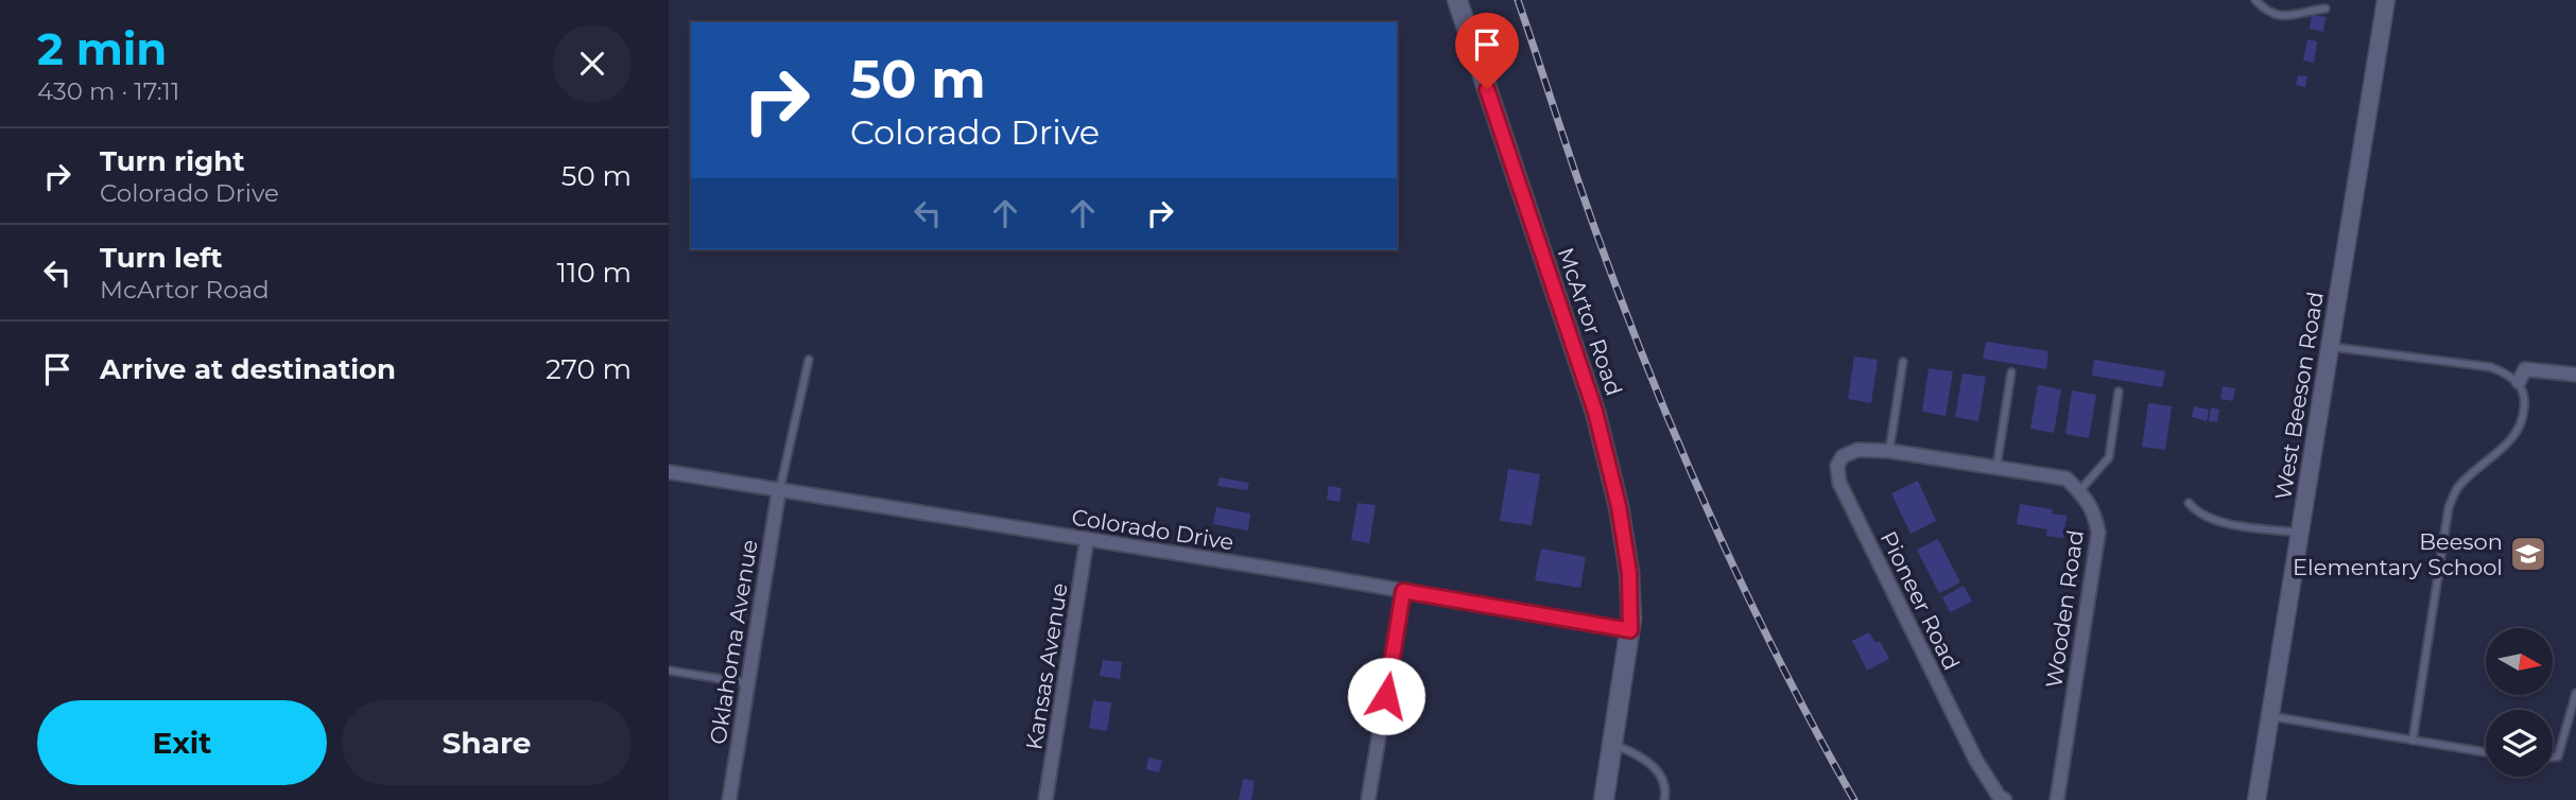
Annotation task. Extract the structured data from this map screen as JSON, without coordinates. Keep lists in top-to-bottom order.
{
  "streets": {
    "main road": ["McArtor Road"],
    "street": [
      "West Beeson Road",
      "Colorado Drive",
      "Pioneer Road",
      "Wooden Road",
      "Oklahoma Avenue",
      "Kansas Avenue"
    ]
  },
  "crossings": [
    ["McArtor Road", "Colorado Drive"],
    ["Colorado Drive", "Oklahoma Avenue"],
    ["Colorado Drive", "Kansas Avenue"]
  ],
  "places": {
    "school or university": ["Beeson Elementary School"]
  },
  "north": "right",
  "page": {
    "heading": ["2 min", "430 m · 17:11"],
    "turn": ["50 m", "Colorado Drive"],
    "list": [
      {
        "name": "Turn right",
        "note": "Colorado Drive",
        "value": "50 m"
      },
      {
        "name": "Turn left",
        "note": "McArtor Road",
        "value": "110 m"
      },
      {
        "name": "Arrive at destination",
        "value": "270 m"
      }
    ],
    "buttons": ["Exit", "Share"]
  }
}
